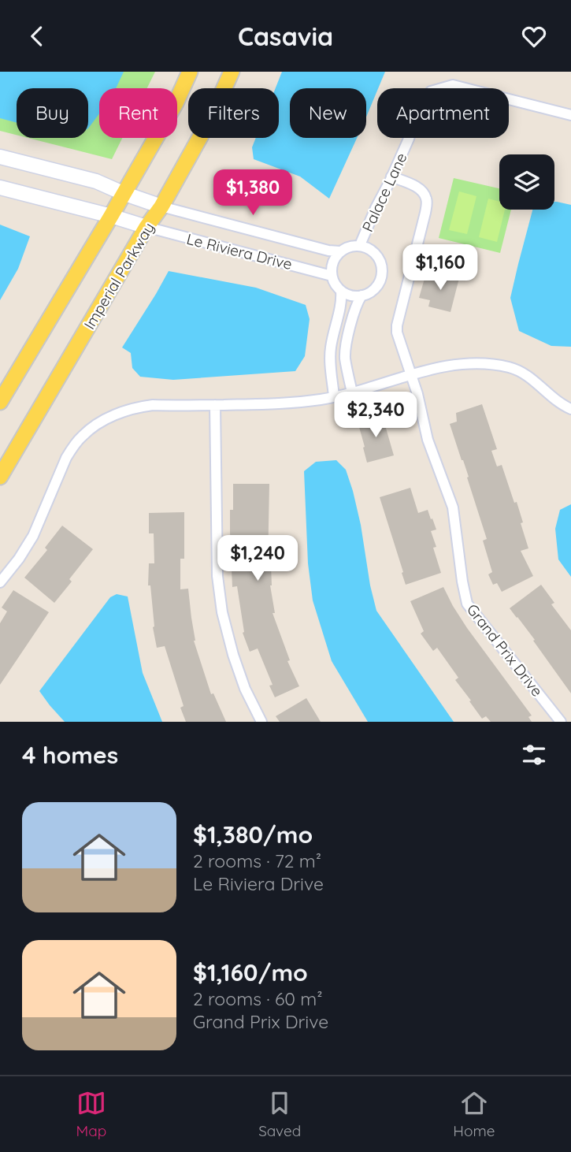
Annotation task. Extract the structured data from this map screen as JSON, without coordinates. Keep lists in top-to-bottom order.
{
  "streets": {
    "main road": ["Imperial Parkway"],
    "street": ["Palace Lane", "Le Riviera Drive", "Grand Prix Drive"]
  },
  "crossings": [
    ["Palace Lane", "Le Riviera Drive"],
    ["Palace Lane", "Grand Prix Drive"],
    ["Le Riviera Drive", "Imperial Parkway"]
  ],
  "page": {
    "header": "Casavia",
    "chip": [
      "Buy",
      "Rent",
      "Filters",
      "New",
      "Apartment"
    ],
    "price": [
      "$1,380",
      "$1,160",
      "$2,340",
      "$1,240"
    ],
    "heading": "4 homes",
    "list": [
      {
        "name": "$1,380/mo",
        "note": "2 rooms · 72 m² · Le Riviera Drive"
      },
      {
        "name": "$1,160/mo",
        "note": "2 rooms · 60 m² · Grand Prix Drive"
      }
    ],
    "tabs": ["Map", "Saved", "Home"]
  }
}
